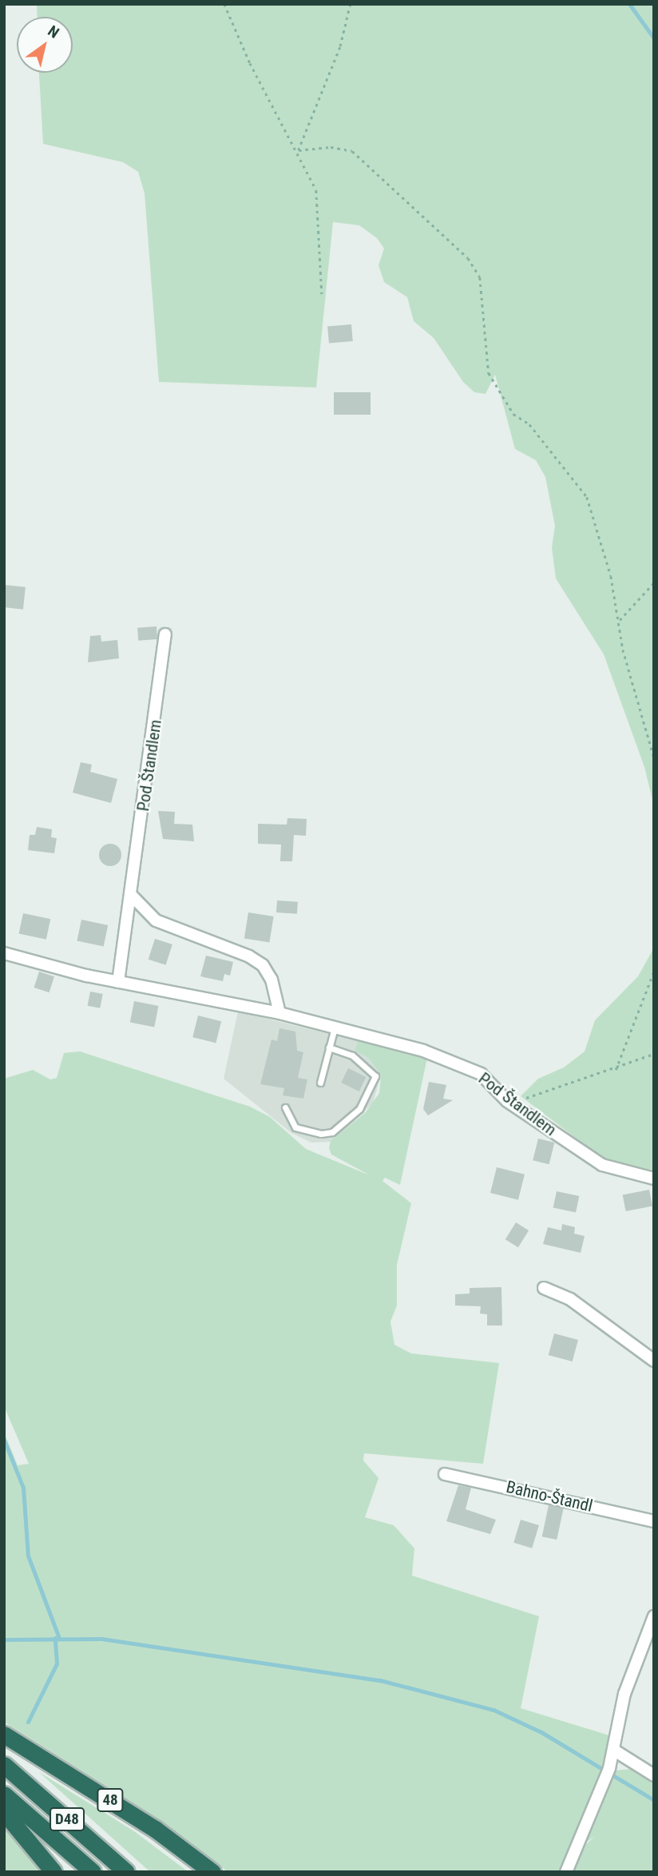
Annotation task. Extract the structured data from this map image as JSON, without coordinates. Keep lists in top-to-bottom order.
{
  "streets": {
    "highway": ["48", "D48"],
    "street": ["Pod Štandlem", "Bahno-Štandl"]
  },
  "north": "top right"
}
